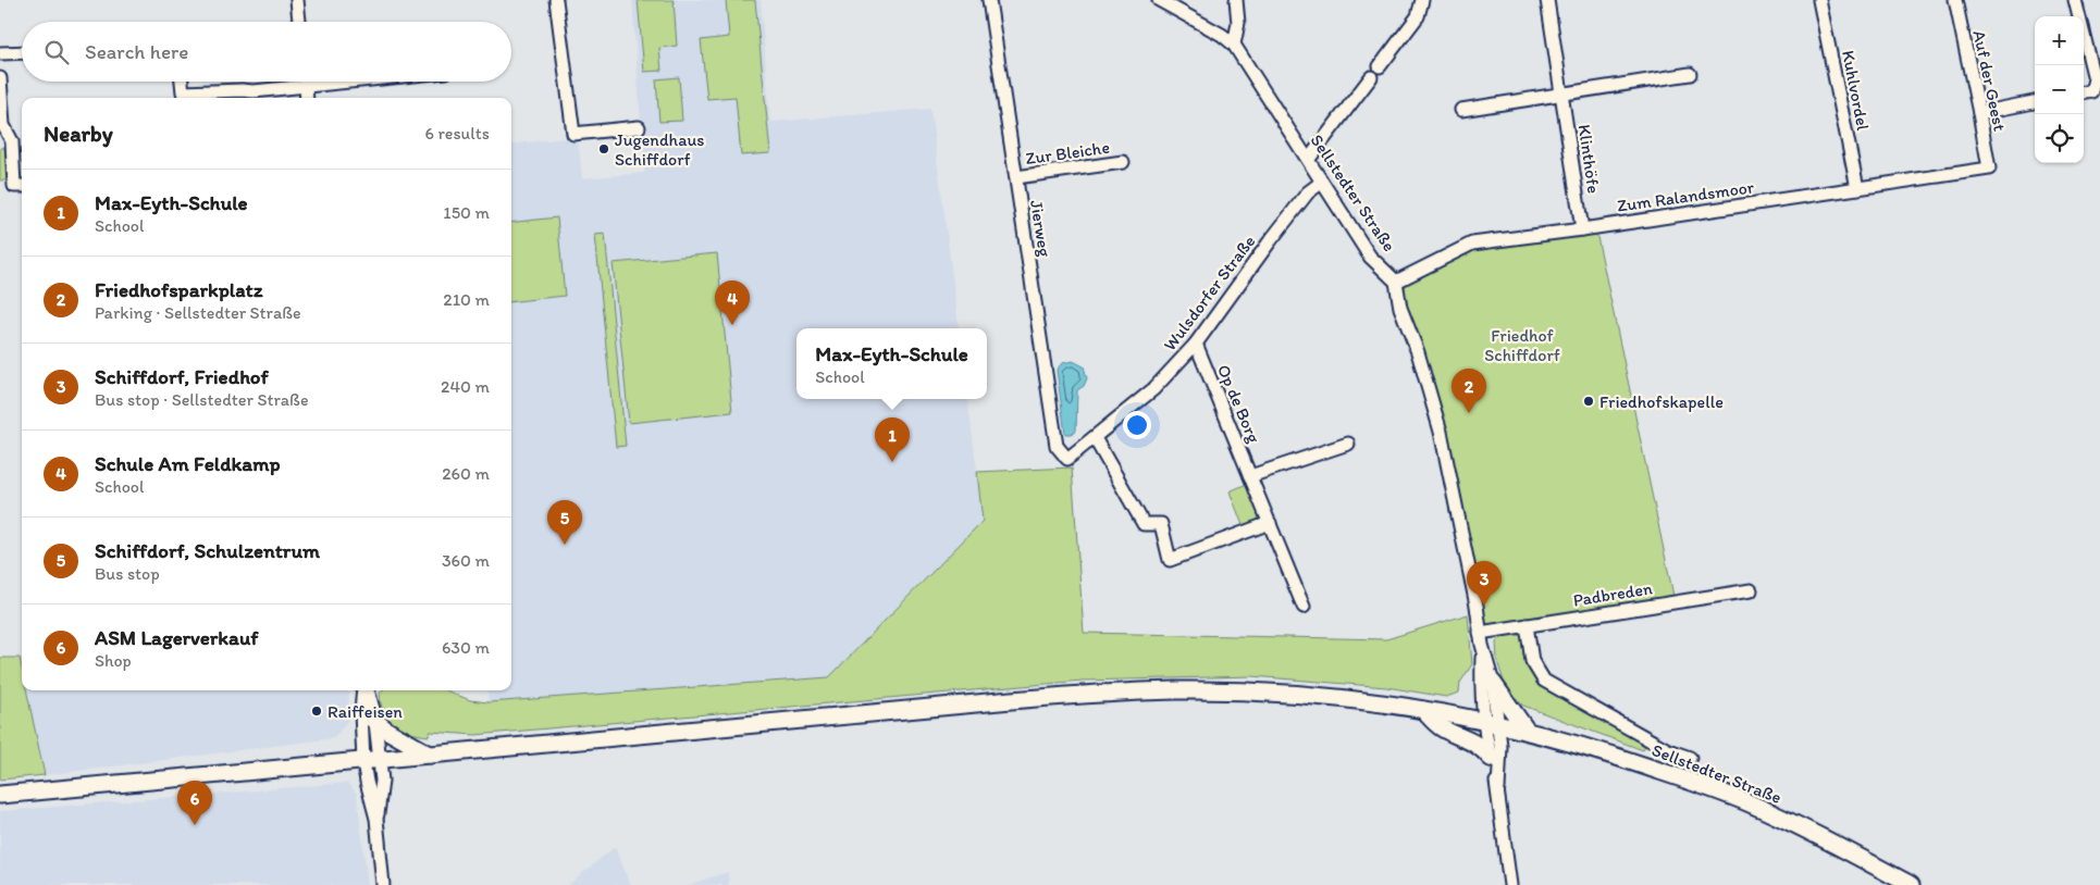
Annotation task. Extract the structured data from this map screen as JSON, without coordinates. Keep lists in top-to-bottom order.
{
  "streets": {
    "main road": ["Sellstedter Straße"],
    "street": [
      "Auf der Geest",
      "Kuhlvordel",
      "Zur Bleiche",
      "Klinthöfe",
      "Zum Ralandsmoor",
      "Jierweg",
      "Wulsdorfer Straße",
      "Op de Borg",
      "Padbreden"
    ]
  },
  "crossings": [
    ["Auf der Geest", "Zum Ralandsmoor"],
    ["Kuhlvordel", "Zum Ralandsmoor"],
    ["Zur Bleiche", "Jierweg"],
    ["Klinthöfe", "Zum Ralandsmoor"],
    ["Sellstedter Straße", "Zum Ralandsmoor"],
    ["Sellstedter Straße", "Wulsdorfer Straße"],
    ["Sellstedter Straße", "Padbreden"],
    ["Jierweg", "Wulsdorfer Straße"],
    ["Wulsdorfer Straße", "Op de Borg"]
  ],
  "parks": ["Friedhof Schiffdorf"],
  "places": ["Jugendhaus Schiffdorf", "Friedhofskapelle", "Raiffeisen"],
  "page": {
    "map_buttons": ["+", "−"],
    "search": "Search here",
    "heading": ["Nearby", "6 results"],
    "list": [
      {
        "mark": "1",
        "name": "Max-Eyth-Schule",
        "note": "School",
        "value": "150 m"
      },
      {
        "mark": "2",
        "name": "Friedhofsparkplatz",
        "note": "Parking · Sellstedter Straße",
        "value": "210 m"
      },
      {
        "mark": "3",
        "name": "Schiffdorf, Friedhof",
        "note": "Bus stop · Sellstedter Straße",
        "value": "240 m"
      },
      {
        "mark": "4",
        "name": "Schule Am Feldkamp",
        "note": "School",
        "value": "260 m"
      },
      {
        "mark": "5",
        "name": "Schiffdorf, Schulzentrum",
        "note": "Bus stop",
        "value": "360 m"
      },
      {
        "mark": "6",
        "name": "ASM Lagerverkauf",
        "note": "Shop",
        "value": "630 m"
      }
    ],
    "pins": [
      "4",
      "2",
      "1",
      "5",
      "3",
      "6"
    ],
    "popup": ["Max-Eyth-Schule", "School"]
  }
}
